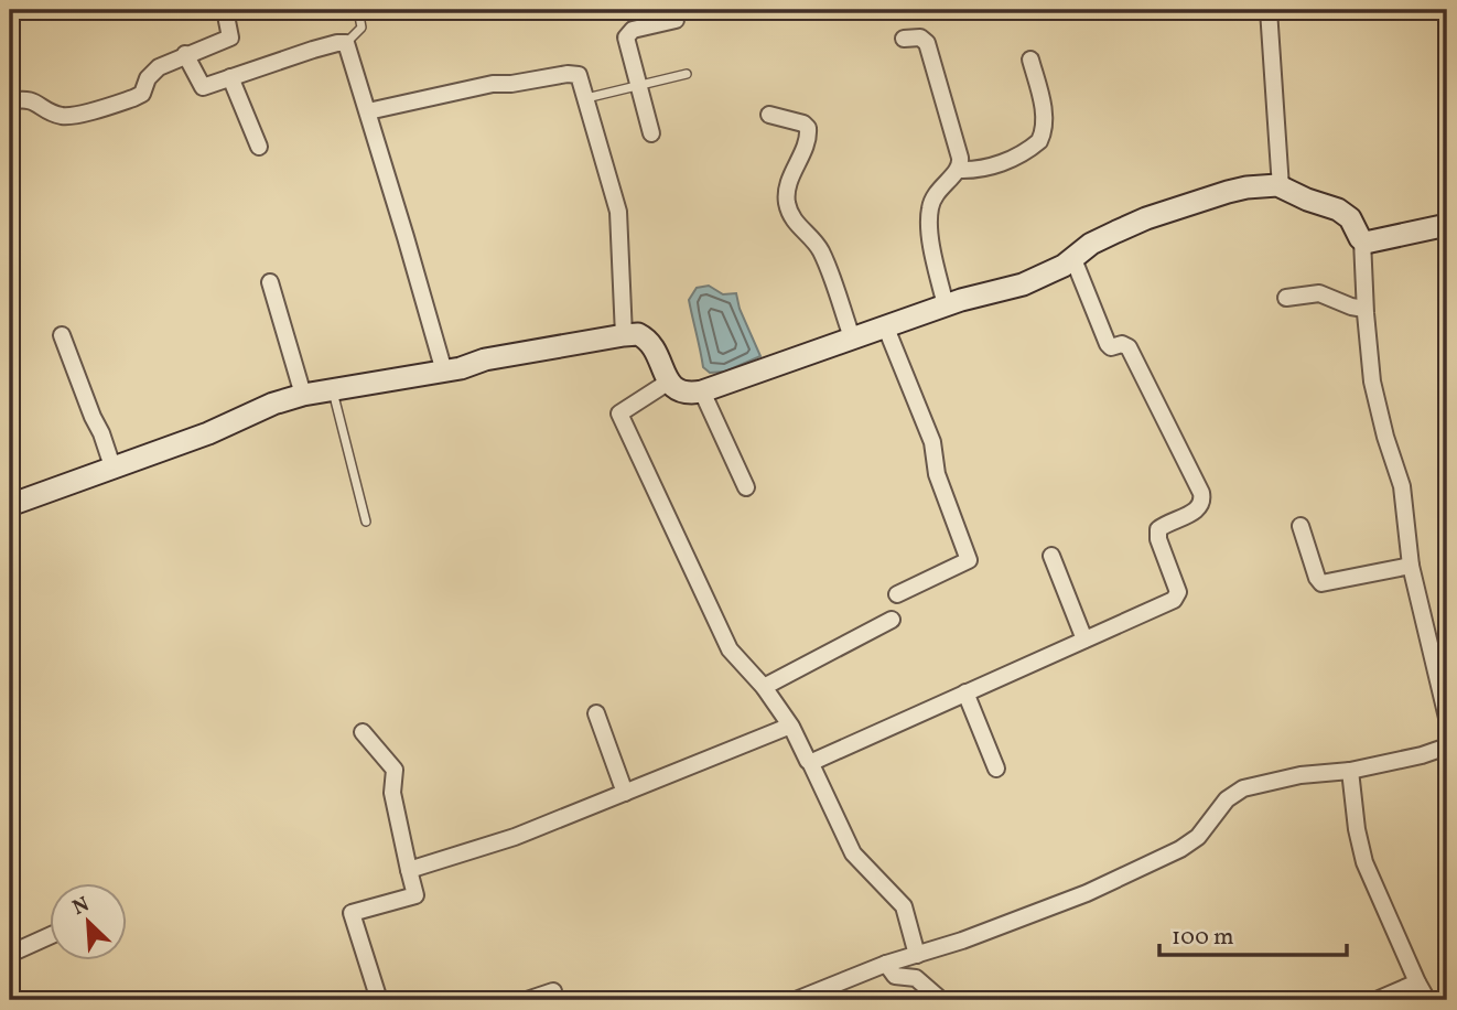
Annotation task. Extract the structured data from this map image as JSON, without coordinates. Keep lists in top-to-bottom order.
{
  "scale_bar": "100 m",
  "north": "top left"
}
